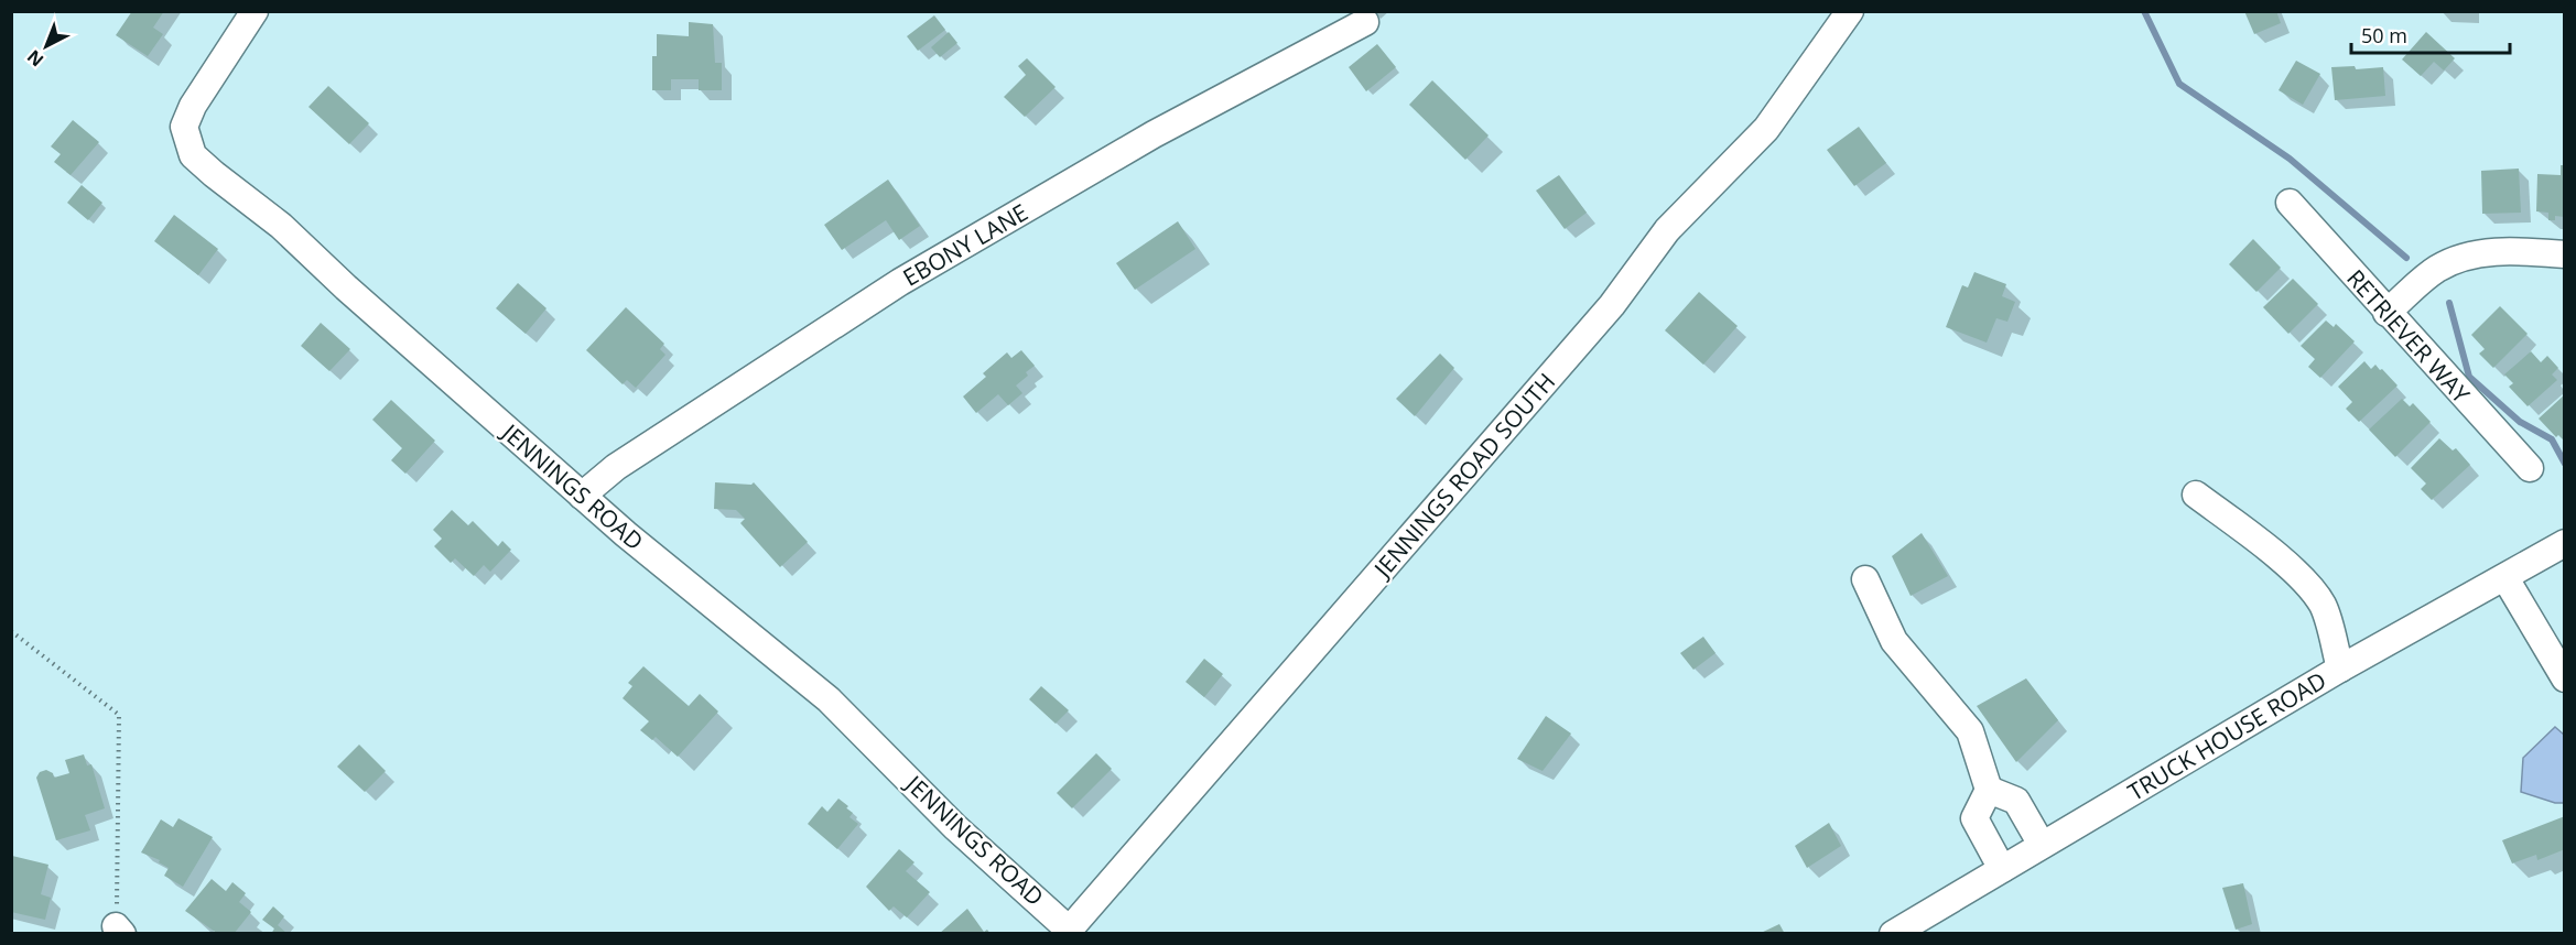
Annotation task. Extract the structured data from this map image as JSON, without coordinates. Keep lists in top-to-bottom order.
{
  "streets": {
    "street": [
      "EBONY LANE",
      "RETRIEVER WAY",
      "JENNINGS ROAD SOUTH",
      "JENNINGS ROAD",
      "TRUCK HOUSE ROAD"
    ]
  },
  "crossings": [
    ["EBONY LANE", "JENNINGS ROAD"],
    ["JENNINGS ROAD SOUTH", "JENNINGS ROAD"]
  ],
  "scale_bar": "50 m",
  "north": "bottom left"
}
